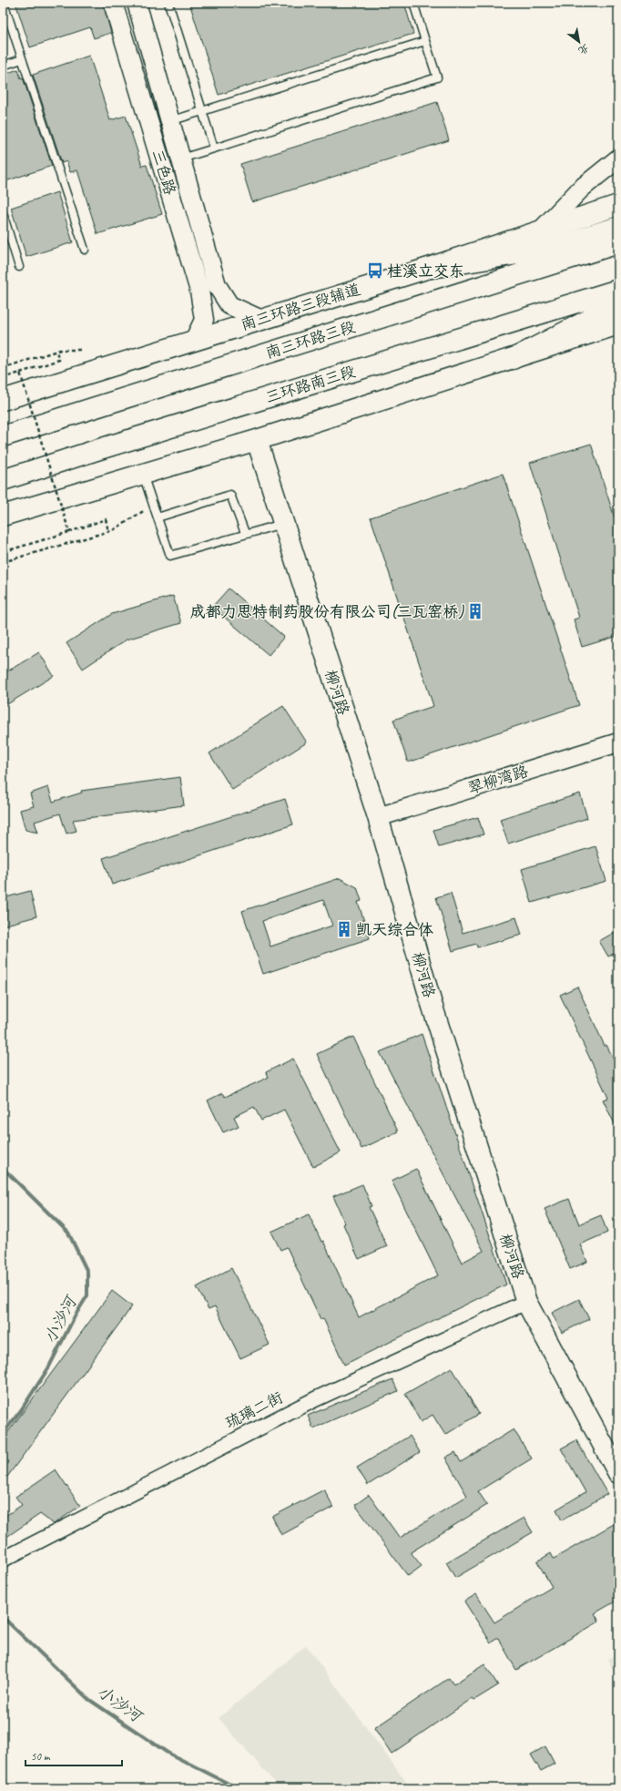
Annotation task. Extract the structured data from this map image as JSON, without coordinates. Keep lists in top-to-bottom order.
{
  "streets": {
    "main road": [
      "南三环路三段辅道",
      "南三环路三段",
      "三环路南三段",
      "柳河路"
    ],
    "street": ["三色路", "翠柳湾路", "琉璃二街"]
  },
  "crossings": [
    ["三色路", "南三环路三段辅道"],
    ["柳河路", "翠柳湾路"],
    ["柳河路", "琉璃二街"]
  ],
  "water": ["小沙河"],
  "places": {
    "bus stop": ["桂溪立交东"],
    "building": ["成都力思特制药股份有限公司(三瓦窑桥)", "凯天综合体"]
  },
  "scale_bar": "50 m",
  "north": "bottom right"
}
